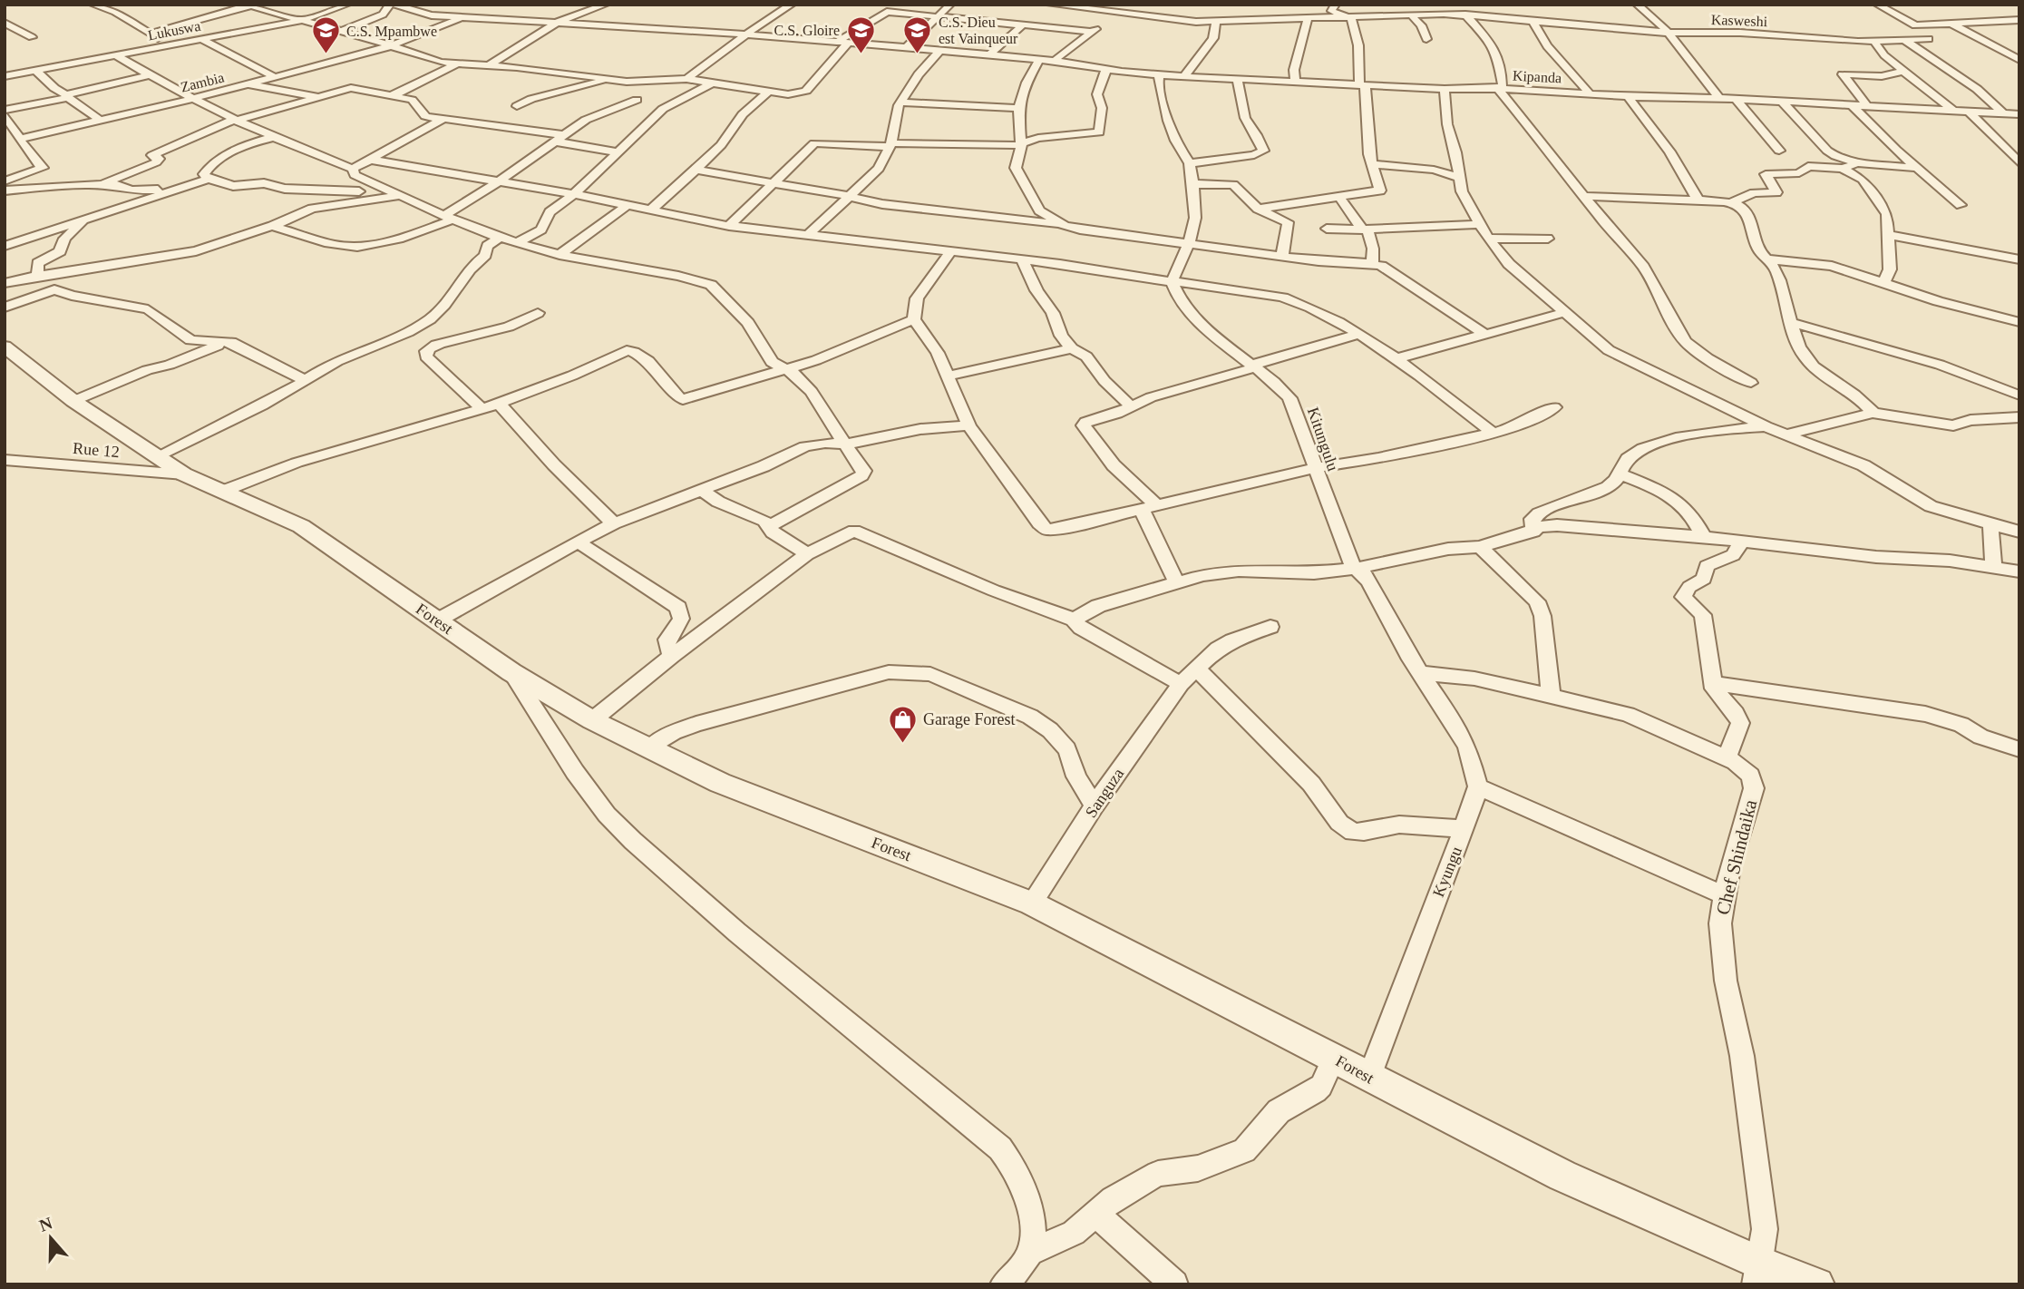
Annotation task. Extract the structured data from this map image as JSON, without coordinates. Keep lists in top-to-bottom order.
{
  "streets": {
    "street": [
      "Kasweshi",
      "Lukuswa",
      "Kipanda",
      "Zambia",
      "Kitungulu",
      "Rue 12",
      "Forest",
      "Sanguza",
      "Chef Shindaika",
      "Kyungu"
    ]
  },
  "crossings": [
    ["Kipanda", "Zambia"],
    ["Kitungulu", "Chef Shindaika"],
    ["Rue 12", "Forest"],
    ["Forest", "Sanguza"],
    ["Forest", "Chef Shindaika"],
    ["Forest", "Kyungu"]
  ],
  "places": {
    "school or university": ["C.S. Gloire", "C.S. Dieu est Vainqueur", "C.S. Mpambwe"],
    "shop": ["Garage Forest"]
  },
  "north": "top"
}
